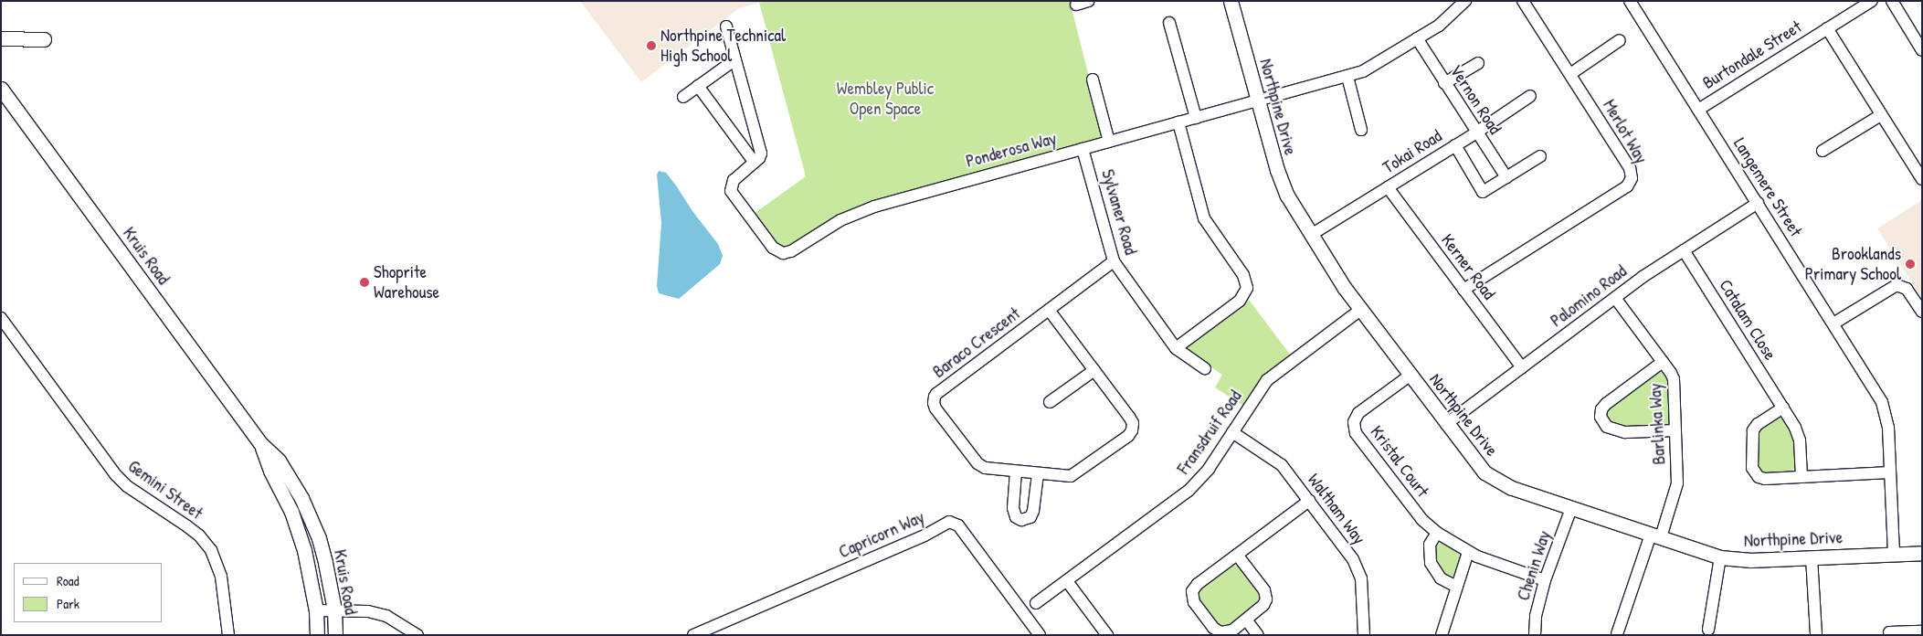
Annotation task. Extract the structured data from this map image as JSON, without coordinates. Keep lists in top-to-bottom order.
{
  "streets": {
    "street": [
      "Burtondale Street",
      "Vernon Road",
      "Northpine Drive",
      "Merlot Way",
      "Ponderosa Way",
      "Tokai Road",
      "Langemere Street",
      "Sylvaner Road",
      "Kruis Road",
      "Kerner Road",
      "Palomino Road",
      "Catalam Close",
      "Baraco Crescent",
      "Barlinka Way",
      "Fransdruif Road",
      "Kristal Court",
      "Gemini Street",
      "Waltham Way",
      "Capricorn Way",
      "Chenin Way"
    ]
  },
  "crossings": [
    ["Burtondale Street", "Langemere Street"],
    ["Vernon Road", "Ponderosa Way"],
    ["Vernon Road", "Tokai Road"],
    ["Northpine Drive", "Ponderosa Way"],
    ["Northpine Drive", "Tokai Road"],
    ["Northpine Drive", "Langemere Street"],
    ["Northpine Drive", "Palomino Road"],
    ["Northpine Drive", "Barlinka Way"],
    ["Northpine Drive", "Fransdruif Road"],
    ["Northpine Drive", "Kristal Court"],
    ["Northpine Drive", "Chenin Way"],
    ["Merlot Way", "Kerner Road"],
    ["Ponderosa Way", "Sylvaner Road"],
    ["Tokai Road", "Kerner Road"],
    ["Langemere Street", "Palomino Road"],
    ["Sylvaner Road", "Baraco Crescent"],
    ["Kerner Road", "Palomino Road"],
    ["Palomino Road", "Catalam Close"],
    ["Palomino Road", "Barlinka Way"],
    ["Fransdruif Road", "Waltham Way"],
    ["Kristal Court", "Chenin Way"]
  ],
  "parks": ["Wembley Public Open Space"],
  "places": ["Northpine Technical High School", "Brooklands Primary School", "Shoprite Warehouse"],
  "legend": ["Road", "Park"]
}
